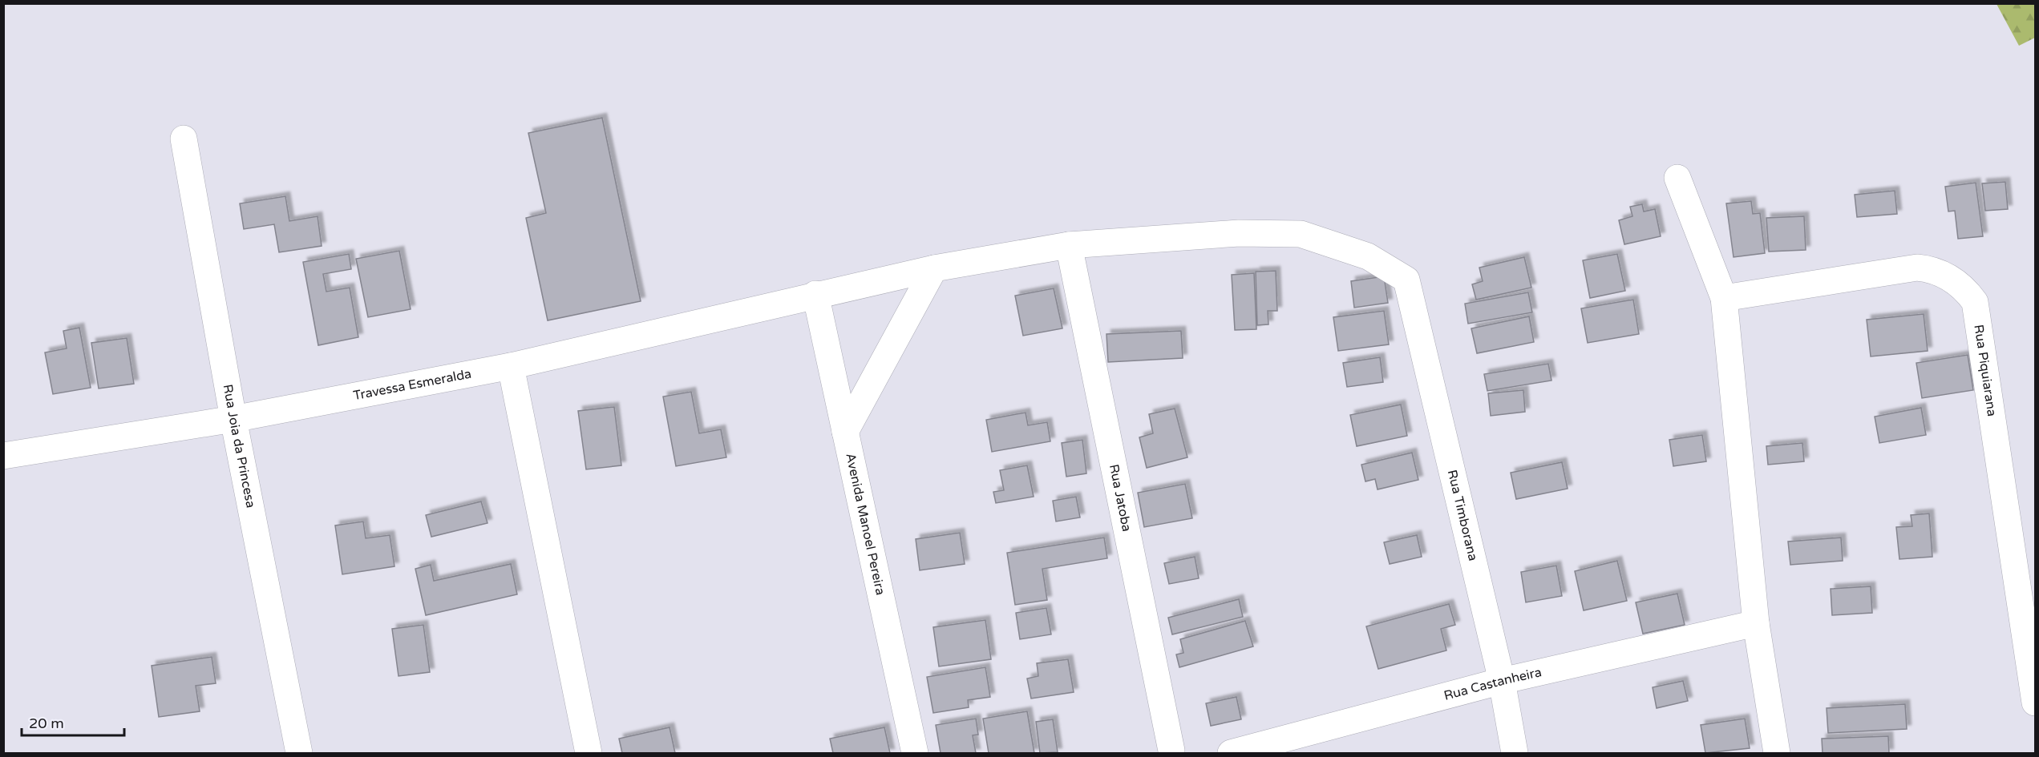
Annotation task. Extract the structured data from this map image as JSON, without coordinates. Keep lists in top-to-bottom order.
{
  "streets": {
    "street": [
      "Rua Piquiarana",
      "Travessa Esmeralda",
      "Rua Joia da Princesa",
      "Rua Jatoba",
      "Rua Timborana",
      "Avenida Manoel Pereira",
      "Rua Castanheira"
    ]
  },
  "crossings": [
    ["Travessa Esmeralda", "Rua Joia da Princesa"],
    ["Travessa Esmeralda", "Rua Jatoba"],
    ["Travessa Esmeralda", "Rua Timborana"],
    ["Travessa Esmeralda", "Avenida Manoel Pereira"],
    ["Rua Timborana", "Rua Castanheira"]
  ],
  "scale_bar": "20 m"
}
